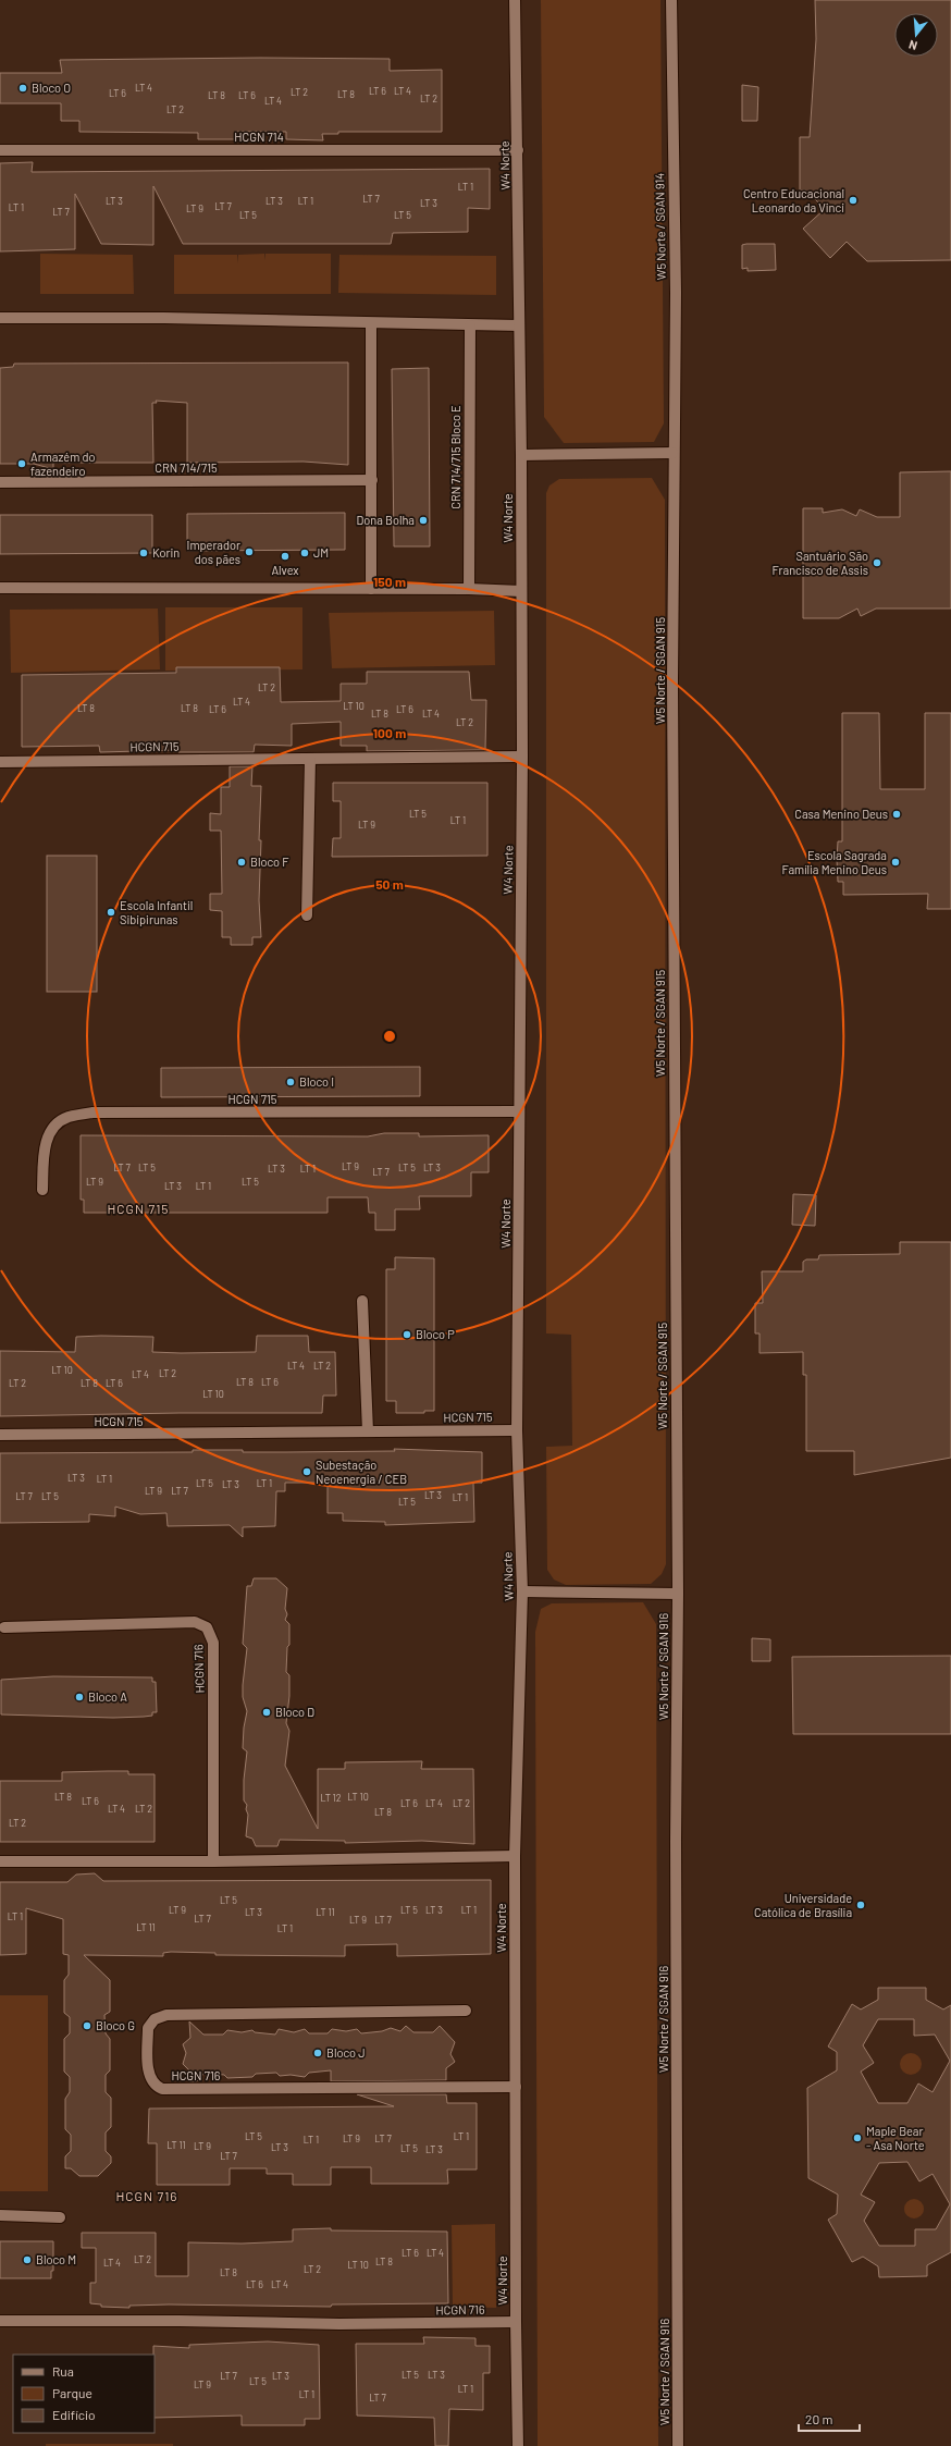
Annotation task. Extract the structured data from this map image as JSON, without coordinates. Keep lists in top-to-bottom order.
{
  "streets": {
    "street": [
      "HCGN 714",
      "W4 Norte",
      "W5 Norte / SGAN 914",
      "CRN 714/715 Bloco E",
      "CRN 714/715",
      "W5 Norte / SGAN 915",
      "HCGN 715",
      "W5 Norte / SGAN 916",
      "HCGN 716"
    ]
  },
  "crossings": [
    ["HCGN 714", "W4 Norte"],
    ["W4 Norte", "HCGN 715"],
    ["W4 Norte", "HCGN 716"],
    ["W5 Norte / SGAN 914", "W5 Norte / SGAN 915"],
    ["W5 Norte / SGAN 915", "W5 Norte / SGAN 916"]
  ],
  "districts": ["HCGN 715", "HCGN 716"],
  "places": [
    "Bloco O",
    "Centro Educacional Leonardo da Vinci",
    "Armazém do fazendeiro",
    "Dona Bolha",
    "Imperador dos pães",
    "Korin",
    "JM",
    "Alvex",
    "Santuário São Francisco de Assis",
    "Casa Menino Deus",
    "Bloco F",
    "Escola Sagrada Família Menino Deus",
    "Escola Infantil Sibipirunas",
    "Bloco I",
    "Bloco P",
    "Subestação Neoenergia / CEB",
    "Bloco A",
    "Bloco D",
    "Universidade Católica de Brasília",
    "Bloco G",
    "Bloco J",
    "Maple Bear - Asa Norte",
    "Bloco M"
  ],
  "house_numbers": [
    "LT 4",
    "LT 6",
    "LT 4",
    "LT 2",
    "LT 6",
    "LT 8",
    "LT 8",
    "LT 6",
    "LT 2",
    "LT 4",
    "LT 2",
    "LT 1",
    "LT 7",
    "LT 3",
    "LT 3",
    "LT 1",
    "LT 3",
    "LT 7",
    "LT 1",
    "LT 9",
    "LT 7",
    "LT 5",
    "LT 5",
    "LT 2",
    "LT 4",
    "LT 10",
    "LT 8",
    "LT 8",
    "LT 6",
    "LT 6",
    "LT 8",
    "LT 4",
    "LT 2",
    "LT 5",
    "LT 1",
    "LT 9",
    "LT 9",
    "LT 7",
    "LT 5",
    "LT 5",
    "LT 3",
    "LT 3",
    "LT 1",
    "LT 7",
    "LT 9",
    "LT 5",
    "LT 3",
    "LT 1",
    "LT 4",
    "LT 2",
    "LT 10",
    "LT 2",
    "LT 4",
    "LT 8",
    "LT 6",
    "LT 2",
    "LT 8",
    "LT 6",
    "LT 10",
    "LT 3",
    "LT 1",
    "LT 5",
    "LT 1",
    "LT 3",
    "LT 9",
    "LT 7",
    "LT 3",
    "LT 7",
    "LT 5",
    "LT 1",
    "LT 5",
    "LT 8",
    "LT 10",
    "LT 12",
    "LT 6",
    "LT 6",
    "LT 4",
    "LT 2",
    "LT 4",
    "LT 2",
    "LT 8",
    "LT 2",
    "LT 5",
    "LT 9",
    "LT 5",
    "LT 3",
    "LT 1",
    "LT 3",
    "LT 11",
    "LT 1",
    "LT 7",
    "LT 9",
    "LT 7",
    "LT 11",
    "LT 1",
    "LT 5",
    "LT 1",
    "LT 9",
    "LT 7",
    "LT 1",
    "LT 11",
    "LT 9",
    "LT 3",
    "LT 5",
    "LT 3",
    "LT 7",
    "LT 6",
    "LT 4",
    "LT 2",
    "LT 8",
    "LT 4",
    "LT 10",
    "LT 2",
    "LT 8",
    "LT 6",
    "LT 4",
    "LT 5",
    "LT 3",
    "LT 7",
    "LT 3",
    "LT 5",
    "LT 9",
    "LT 1",
    "LT 1",
    "LT 7"
  ],
  "legend": ["Rua", "Parque", "Edifício"],
  "scale_bar": "20 m",
  "north": "bottom",
  "rings": ["150 m", "100 m", "50 m"]
}
